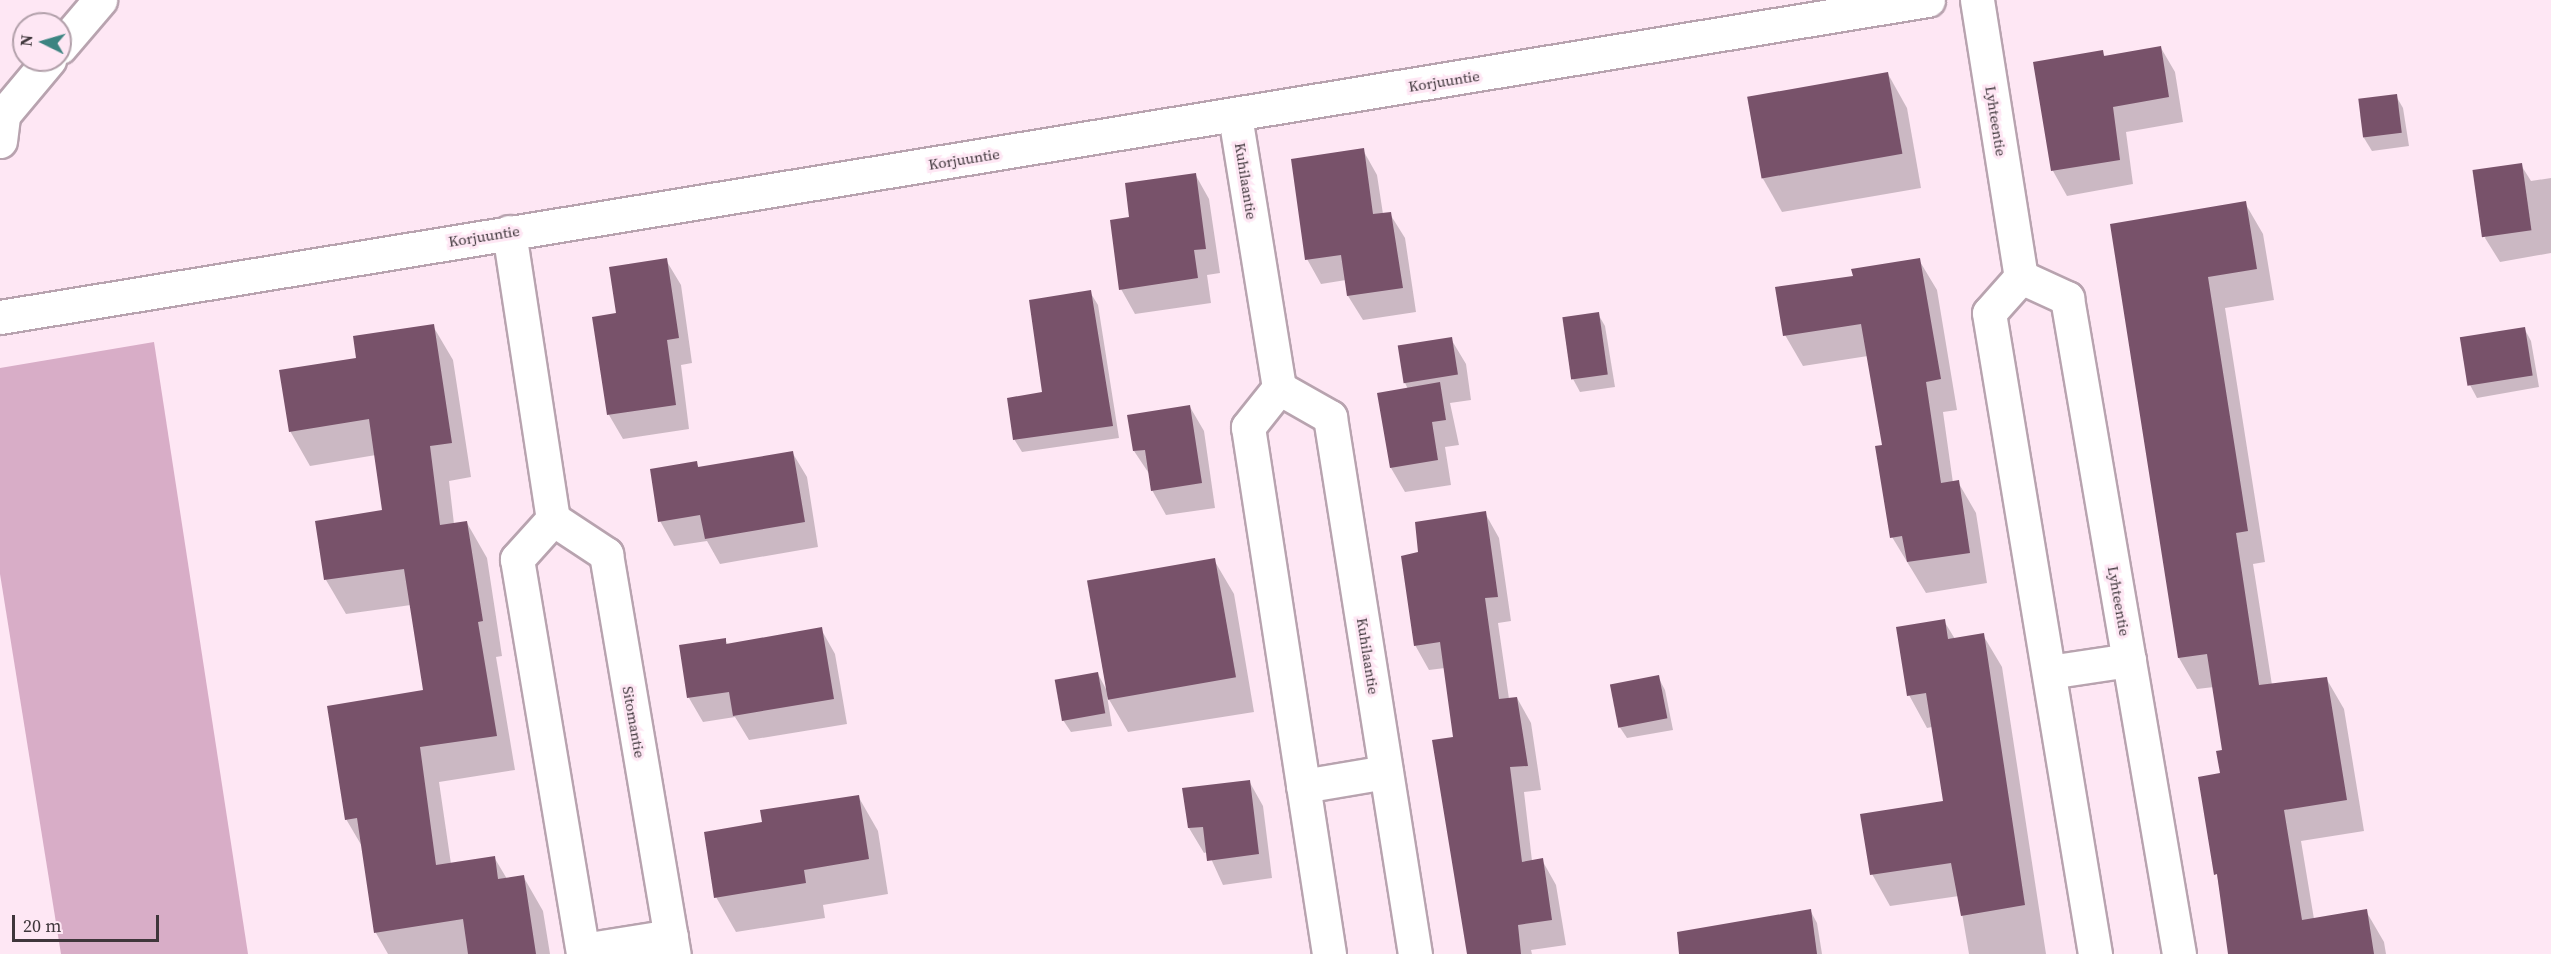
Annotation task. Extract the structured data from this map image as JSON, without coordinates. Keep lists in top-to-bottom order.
{
  "streets": {
    "street": [
      "Korjuuntie",
      "Lyhteentie",
      "Kuhilaantie",
      "Sitomantie"
    ]
  },
  "crossings": [
    ["Korjuuntie", "Kuhilaantie"]
  ],
  "scale_bar": "20 m",
  "north": "left"
}
